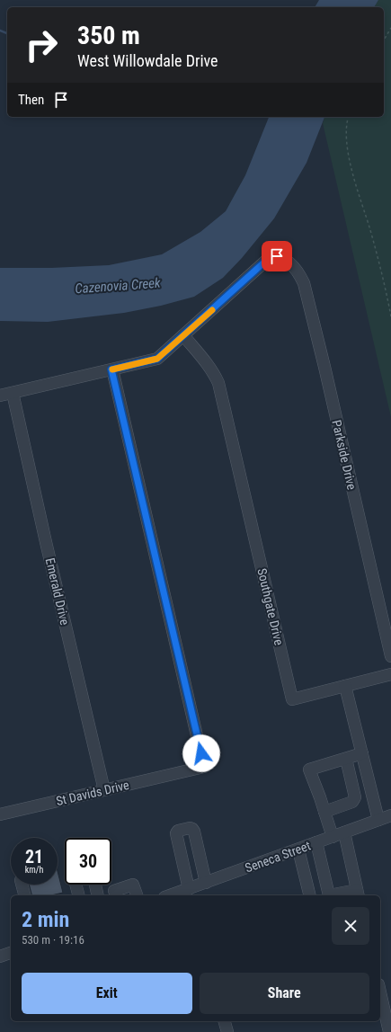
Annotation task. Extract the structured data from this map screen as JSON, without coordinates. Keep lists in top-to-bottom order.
{
  "streets": {
    "street": [
      "Parkside Drive",
      "Emerald Drive",
      "Southgate Drive",
      "St Davids Drive",
      "Seneca Street"
    ]
  },
  "crossings": [
    ["Parkside Drive", "Southgate Drive"],
    ["Emerald Drive", "St Davids Drive"]
  ],
  "water": ["Cazenovia Creek"],
  "page": {
    "turn": ["350 m", "West Willowdale Drive"],
    "then": "Then",
    "speed": "21 km/h",
    "limit": "30",
    "heading": ["2 min", "530 m · 19:16"],
    "buttons": ["Exit", "Share"]
  }
}
